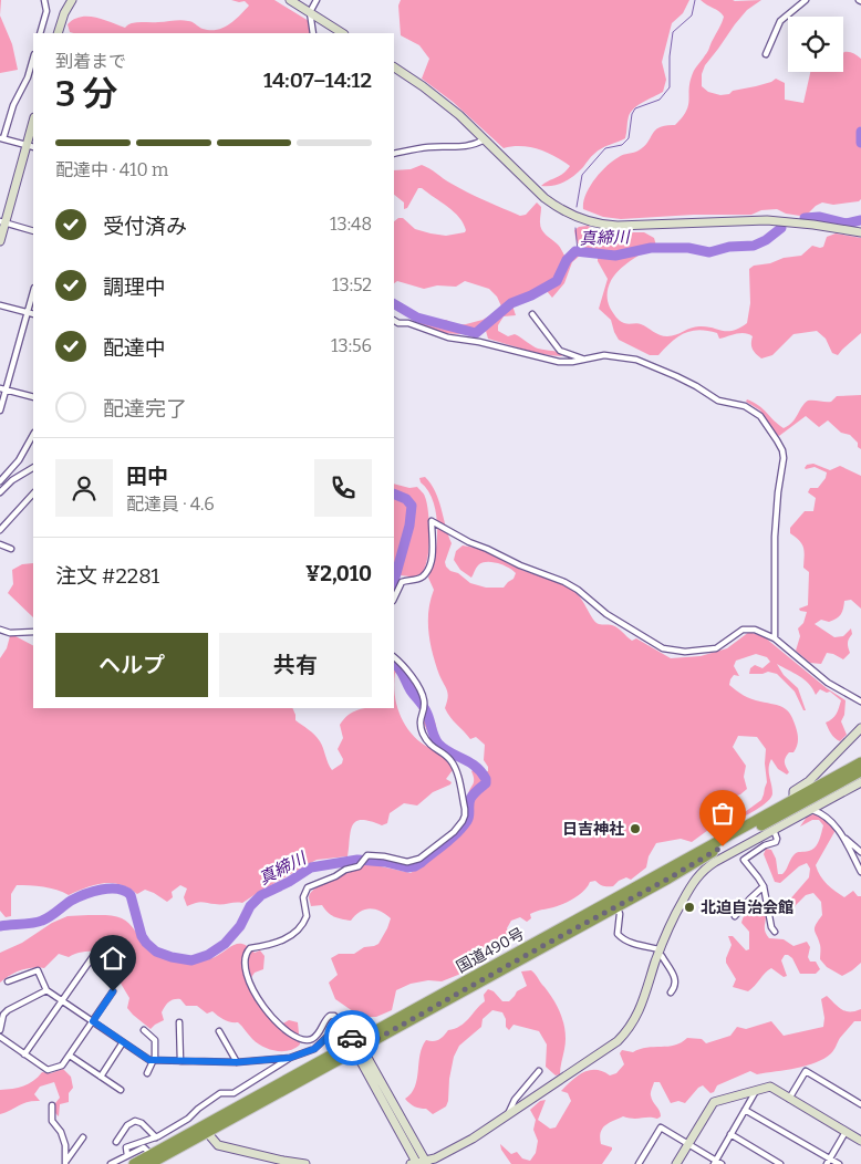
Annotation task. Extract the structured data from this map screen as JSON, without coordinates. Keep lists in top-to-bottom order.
{
  "streets": {
    "highway": ["国道490号"]
  },
  "water": ["真締川"],
  "places": ["日吉神社", "北迫自治会館"],
  "page": {
    "heading": ["3 分", "到着まで", "14:07–14:12"],
    "panel": [
      "田中",
      "配達員 · 4.6",
      "注文 #2281",
      "¥2,010"
    ],
    "bar": "配達中 · 410 m",
    "list": [
      ["受付済み", "13:48"],
      ["調理中", "13:52"],
      ["配達中", "13:56"],
      "配達完了"
    ],
    "buttons": ["ヘルプ", "共有"]
  }
}
